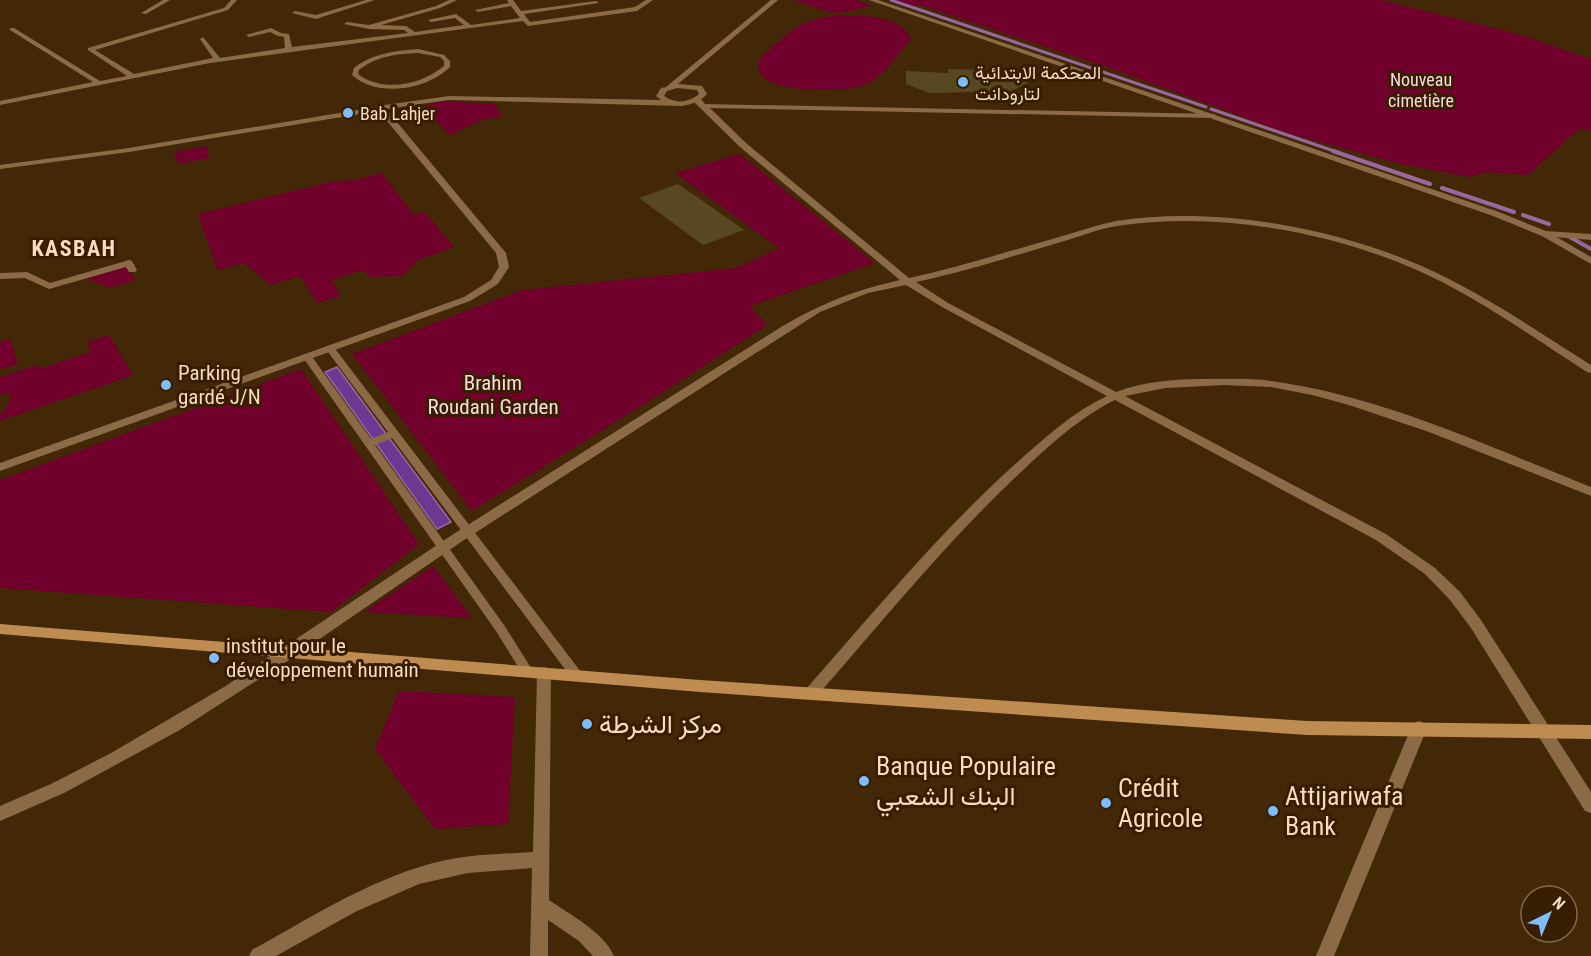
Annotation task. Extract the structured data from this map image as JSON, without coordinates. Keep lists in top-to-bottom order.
{
  "districts": ["KASBAH"],
  "parks": ["Nouveau cimetière", "Brahim Roudani Garden"],
  "places": [
    "المحكمة الابتدائية لتارودانت",
    "Bab Lahjer",
    "Parking gardé J/N",
    "institut pour le développement humain",
    "مركز الشرطة",
    "Banque Populaire البنك الشعبي",
    "Crédit Agricole",
    "Attijariwafa Bank"
  ],
  "north": "top right"
}
